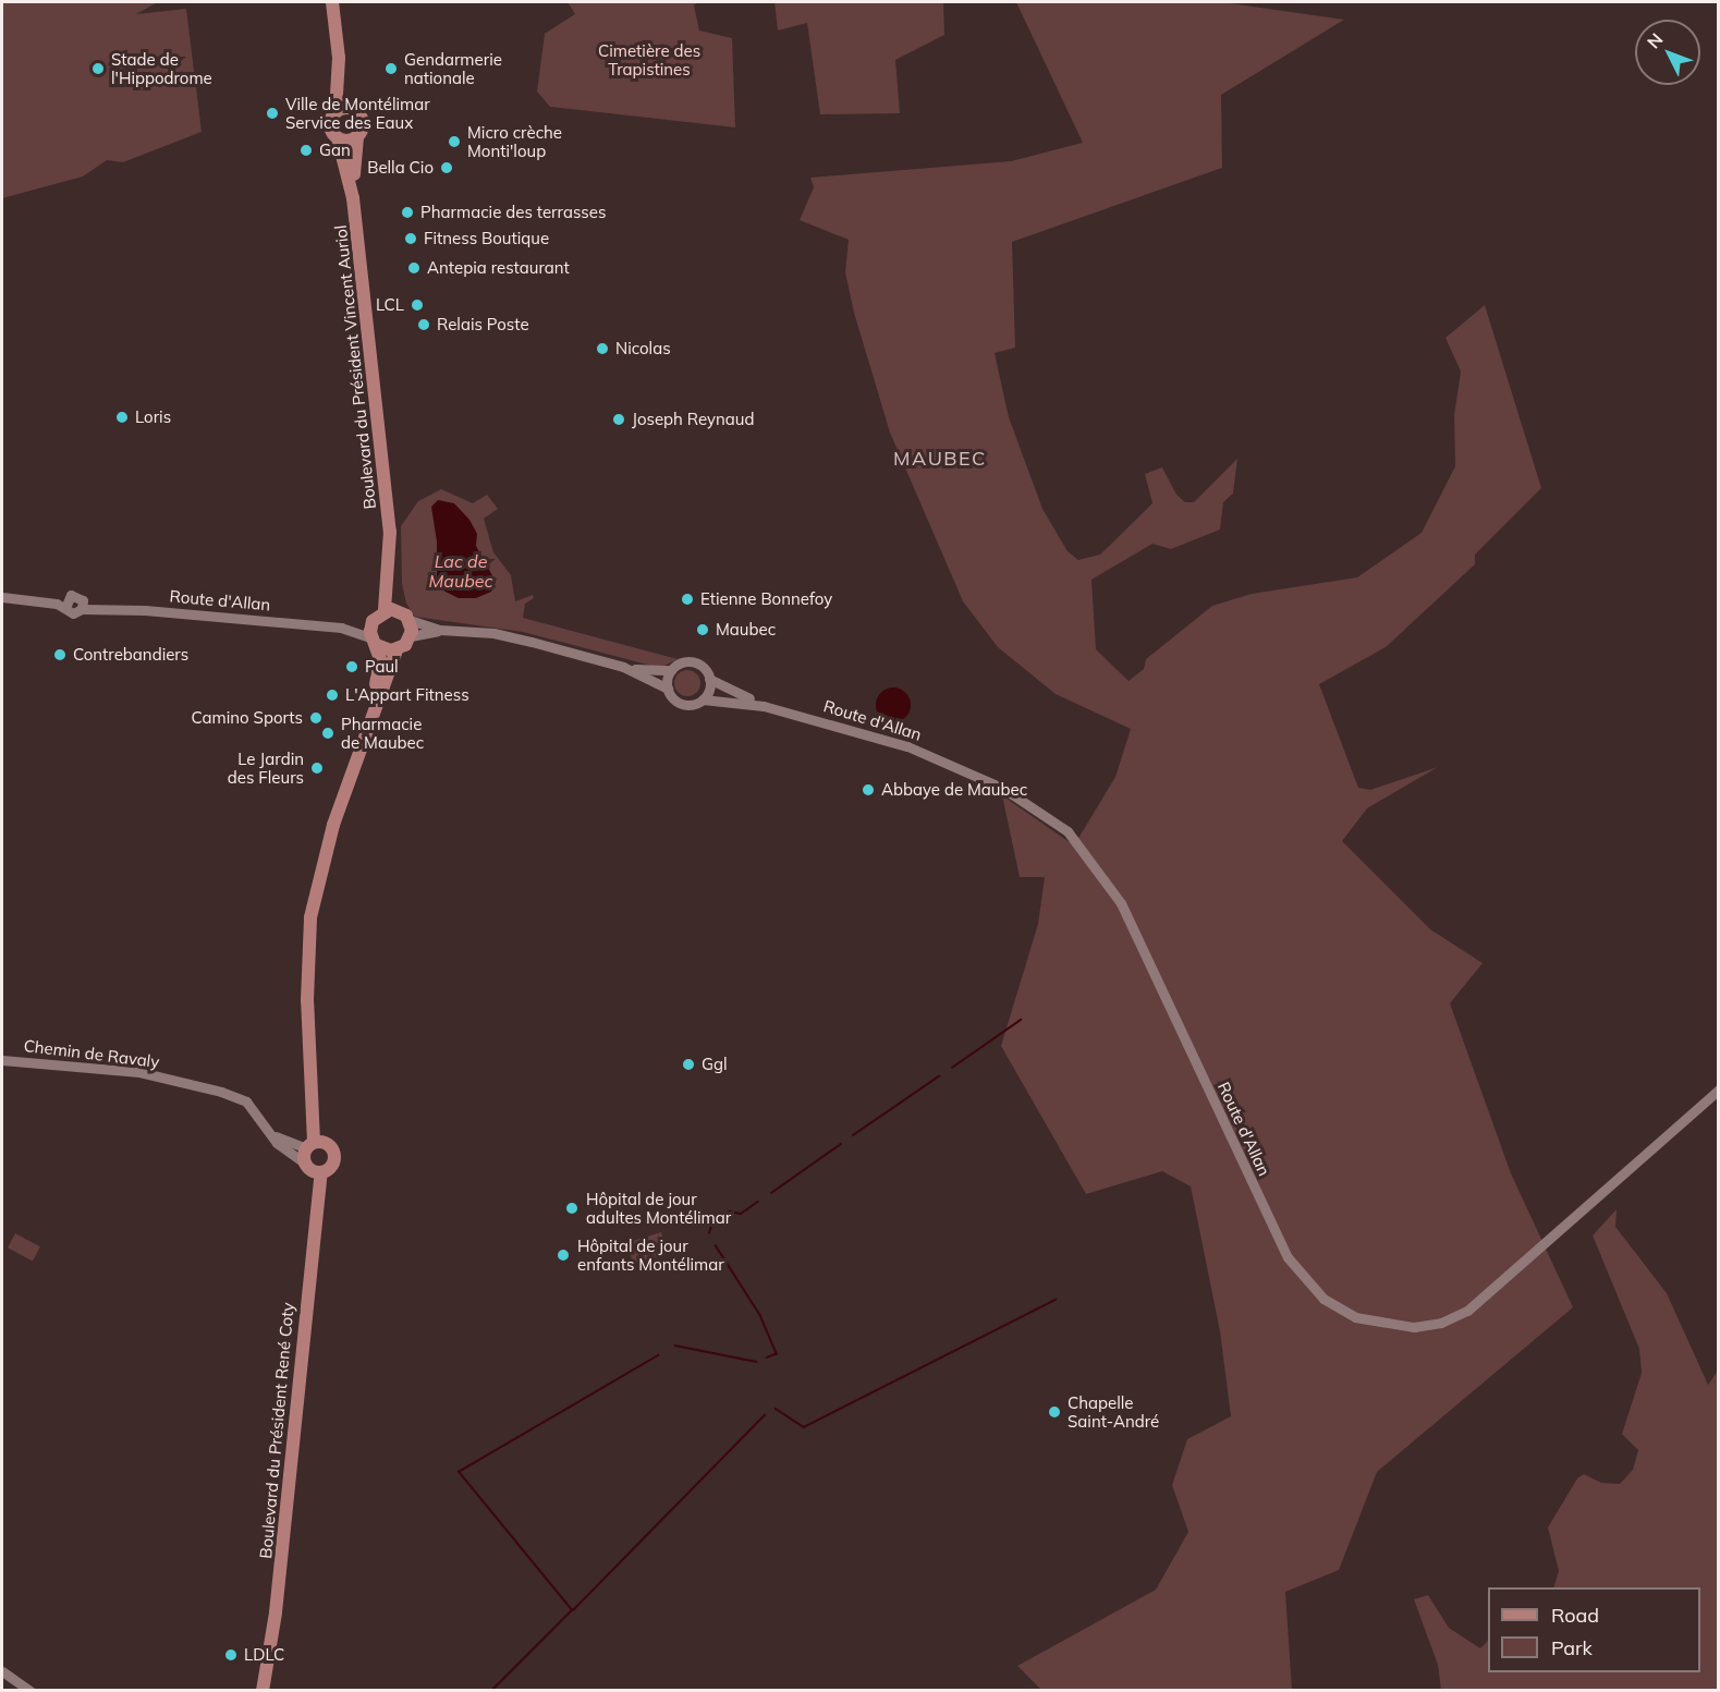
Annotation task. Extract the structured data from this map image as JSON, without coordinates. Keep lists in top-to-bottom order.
{
  "streets": {
    "main road": ["Boulevard du Président Vincent Auriol", "Boulevard du Président René Coty"],
    "street": ["Route d'Allan", "Chemin de Ravaly"]
  },
  "crossings": [
    ["Boulevard du Président Vincent Auriol", "Route d'Allan"],
    ["Chemin de Ravaly", "Boulevard du Président René Coty"]
  ],
  "districts": ["MAUBEC"],
  "water": ["Lac de Maubec"],
  "parks": ["Cimetière des Trapistines"],
  "places": [
    "Stade de l'Hippodrome",
    "Gendarmerie nationale",
    "Ville de Montélimar Service des Eaux",
    "Micro crèche Monti'loup",
    "Gan",
    "Bella Cio",
    "Pharmacie des terrasses",
    "Fitness Boutique",
    "Antepia restaurant",
    "LCL",
    "Relais Poste",
    "Nicolas",
    "Loris",
    "Joseph Reynaud",
    "Etienne Bonnefoy",
    "Maubec",
    "Contrebandiers",
    "Paul",
    "L'Appart Fitness",
    "Camino Sports",
    "Pharmacie de Maubec",
    "Le Jardin des Fleurs",
    "Abbaye de Maubec",
    "Ggl",
    "Hôpital de jour adultes Montélimar",
    "Hôpital de jour enfants Montélimar",
    "Chapelle Saint-André",
    "LDLC"
  ],
  "legend": ["Road", "Park"],
  "north": "top left"
}
